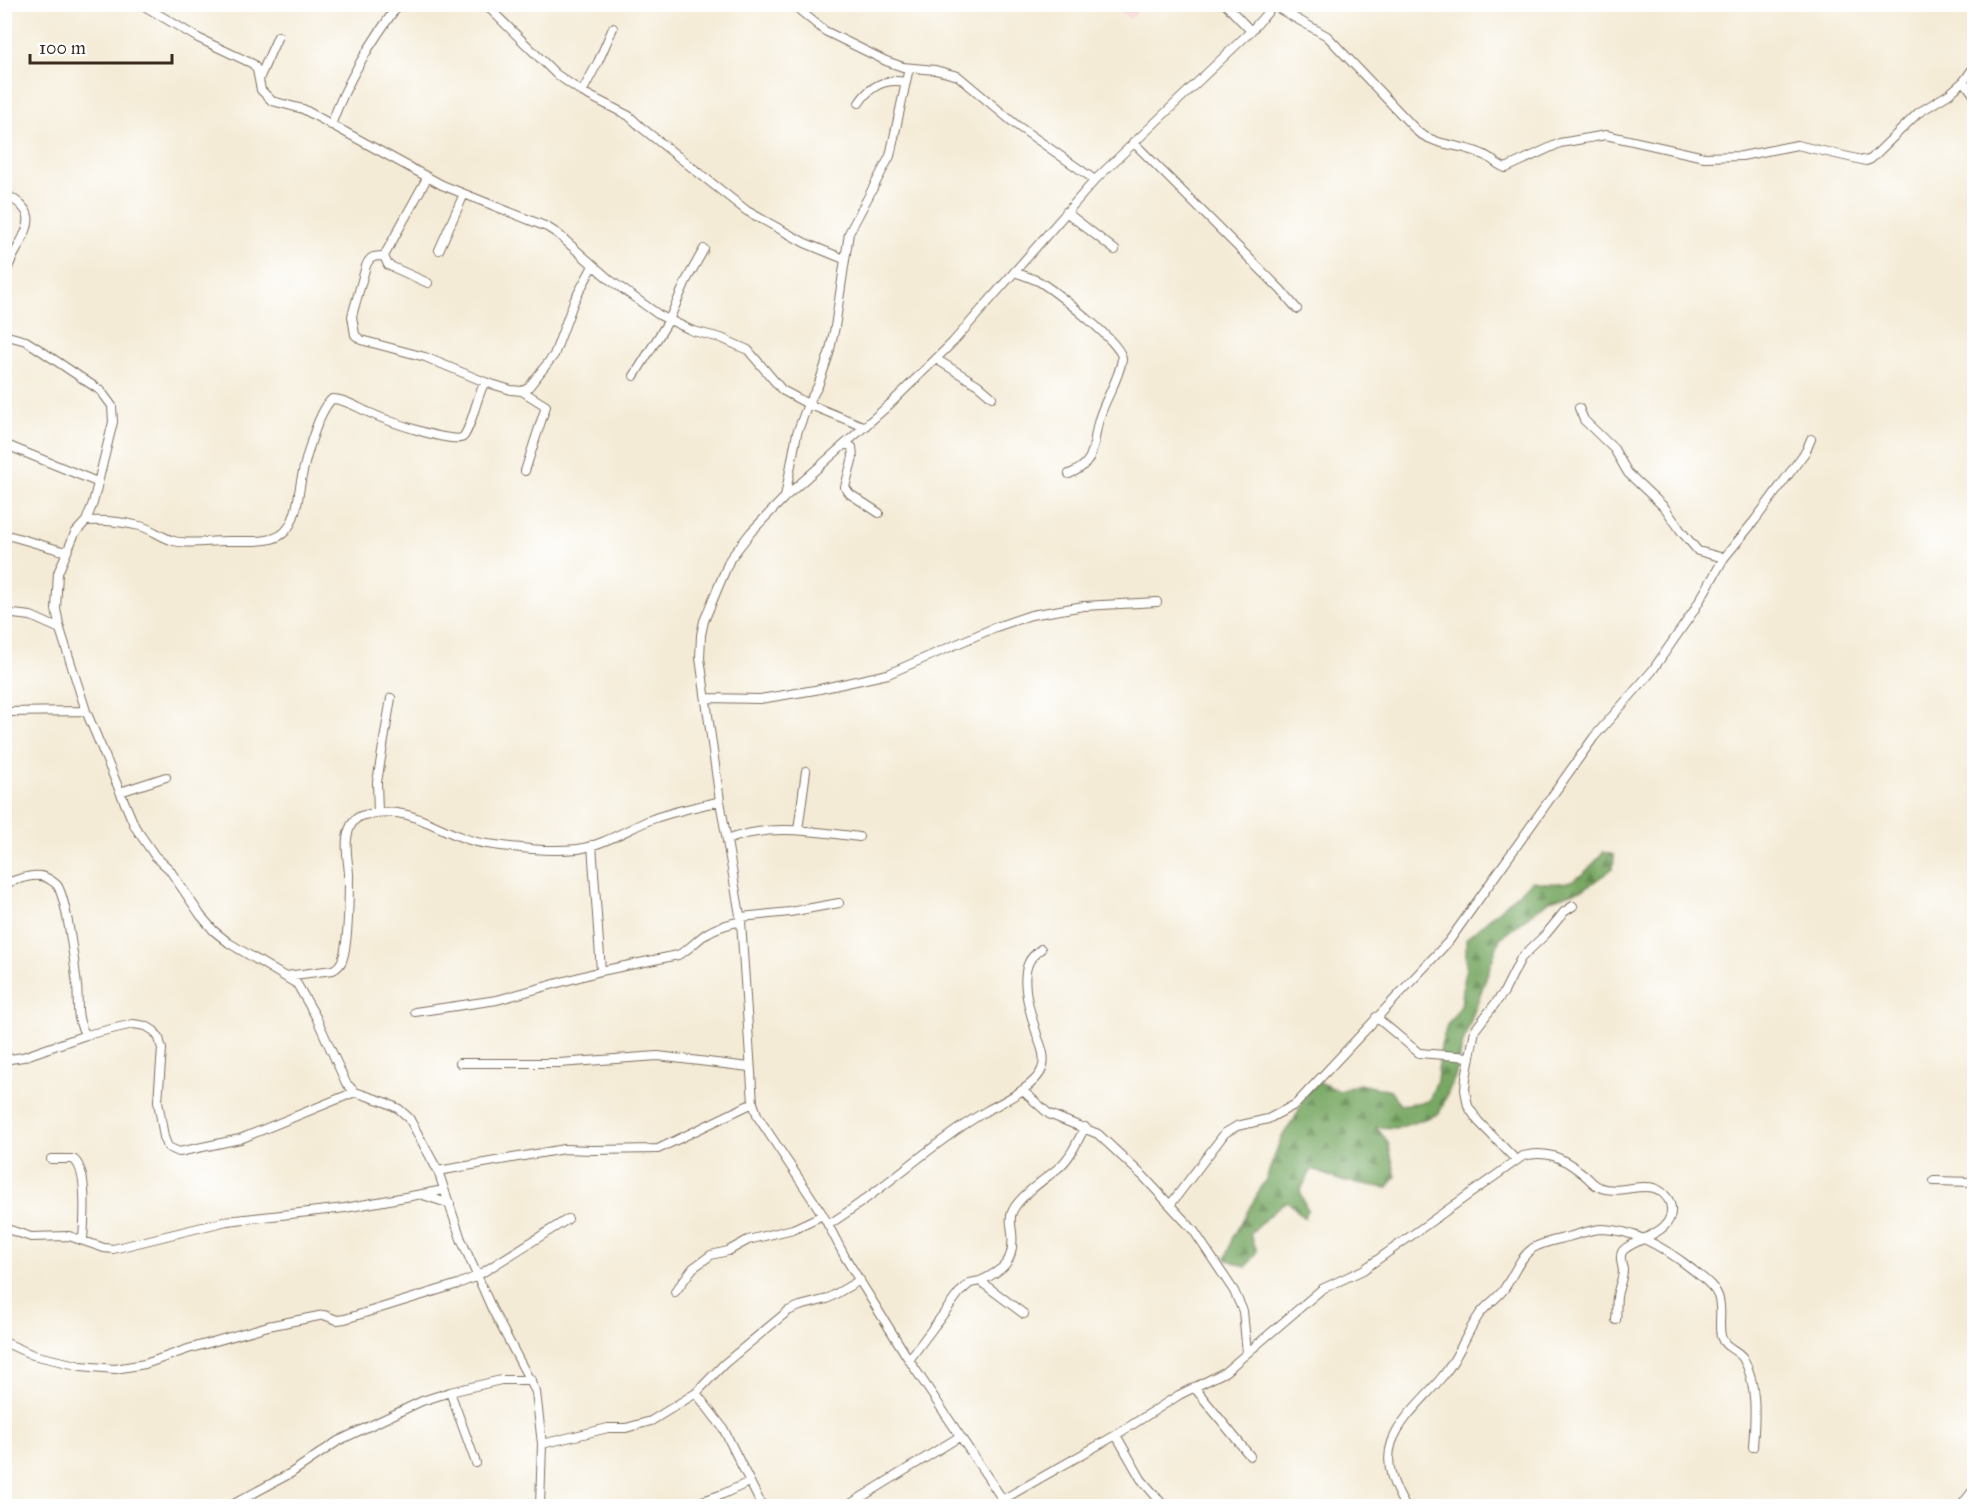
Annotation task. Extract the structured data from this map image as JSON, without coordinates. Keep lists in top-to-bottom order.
{
  "scale_bar": "100 m"
}
